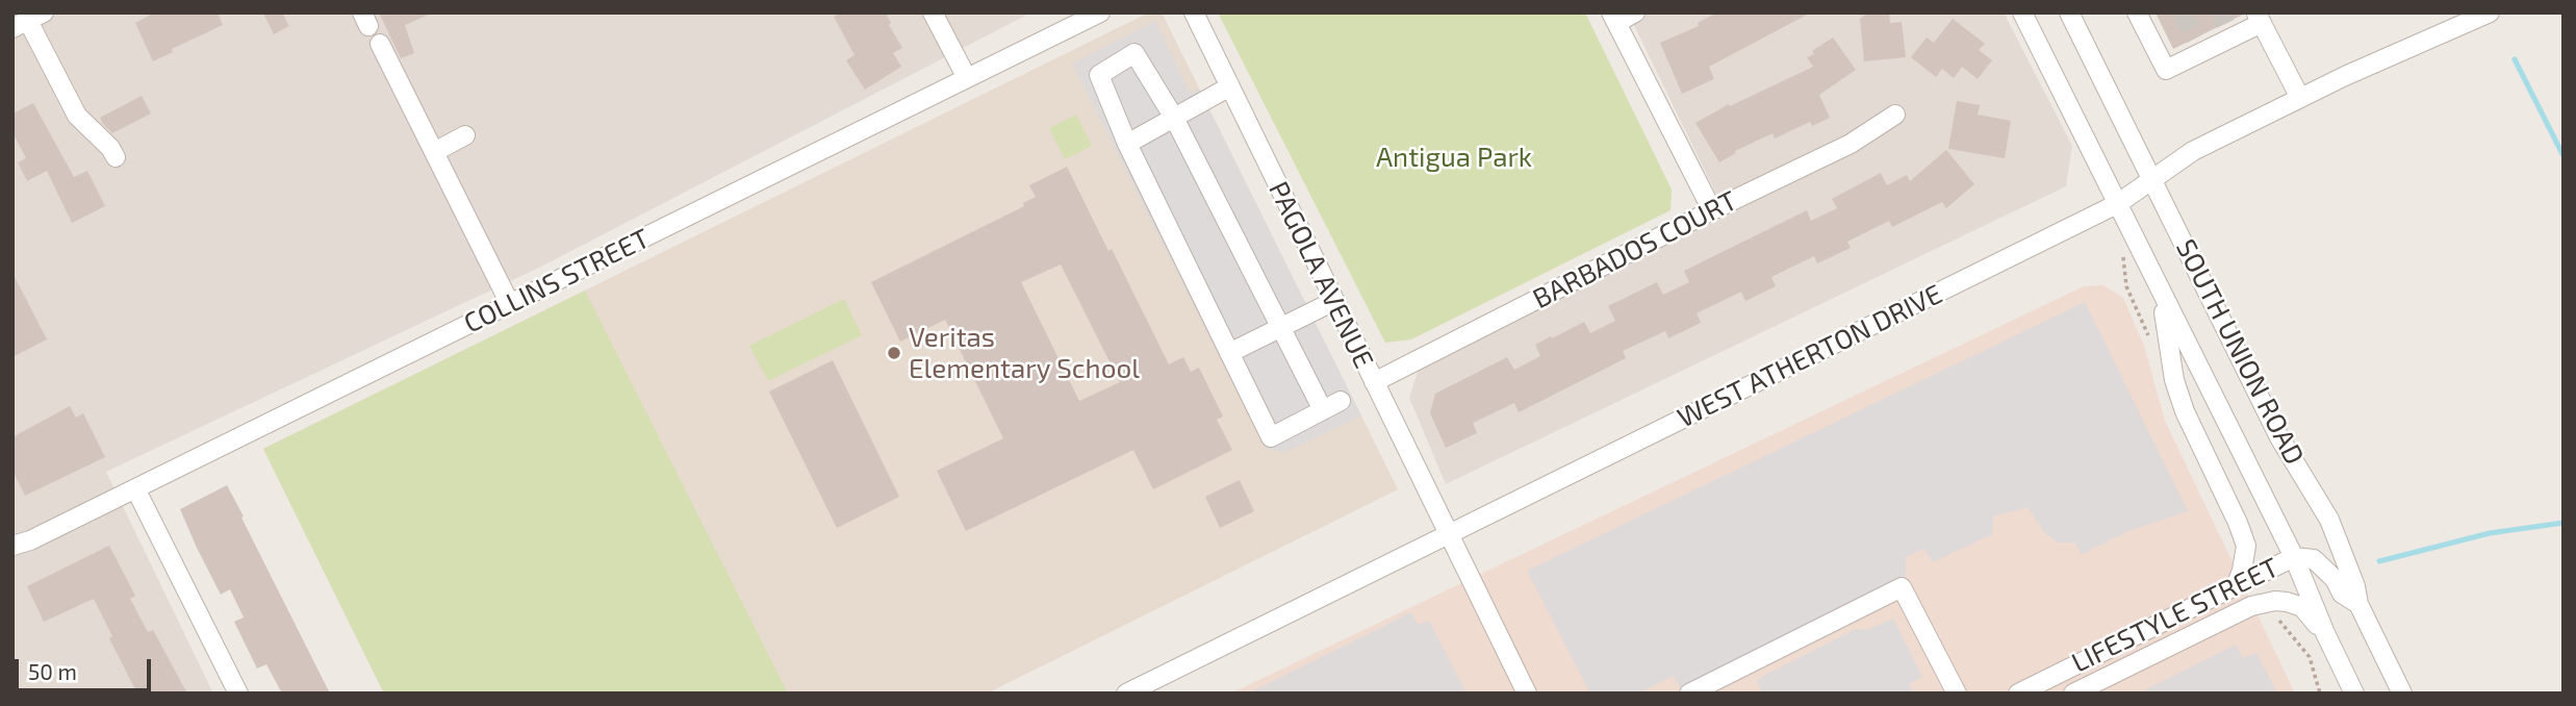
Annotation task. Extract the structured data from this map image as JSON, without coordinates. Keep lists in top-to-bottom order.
{
  "streets": {
    "street": [
      "BARBADOS COURT",
      "PAGOLA AVENUE",
      "COLLINS STREET",
      "SOUTH UNION ROAD",
      "WEST ATHERTON DRIVE",
      "LIFESTYLE STREET"
    ]
  },
  "crossings": [
    ["BARBADOS COURT", "PAGOLA AVENUE"],
    ["PAGOLA AVENUE", "WEST ATHERTON DRIVE"],
    ["SOUTH UNION ROAD", "WEST ATHERTON DRIVE"],
    ["SOUTH UNION ROAD", "LIFESTYLE STREET"]
  ],
  "parks": ["Antigua Park"],
  "places": ["Veritas Elementary School"],
  "scale_bar": "50 m"
}
